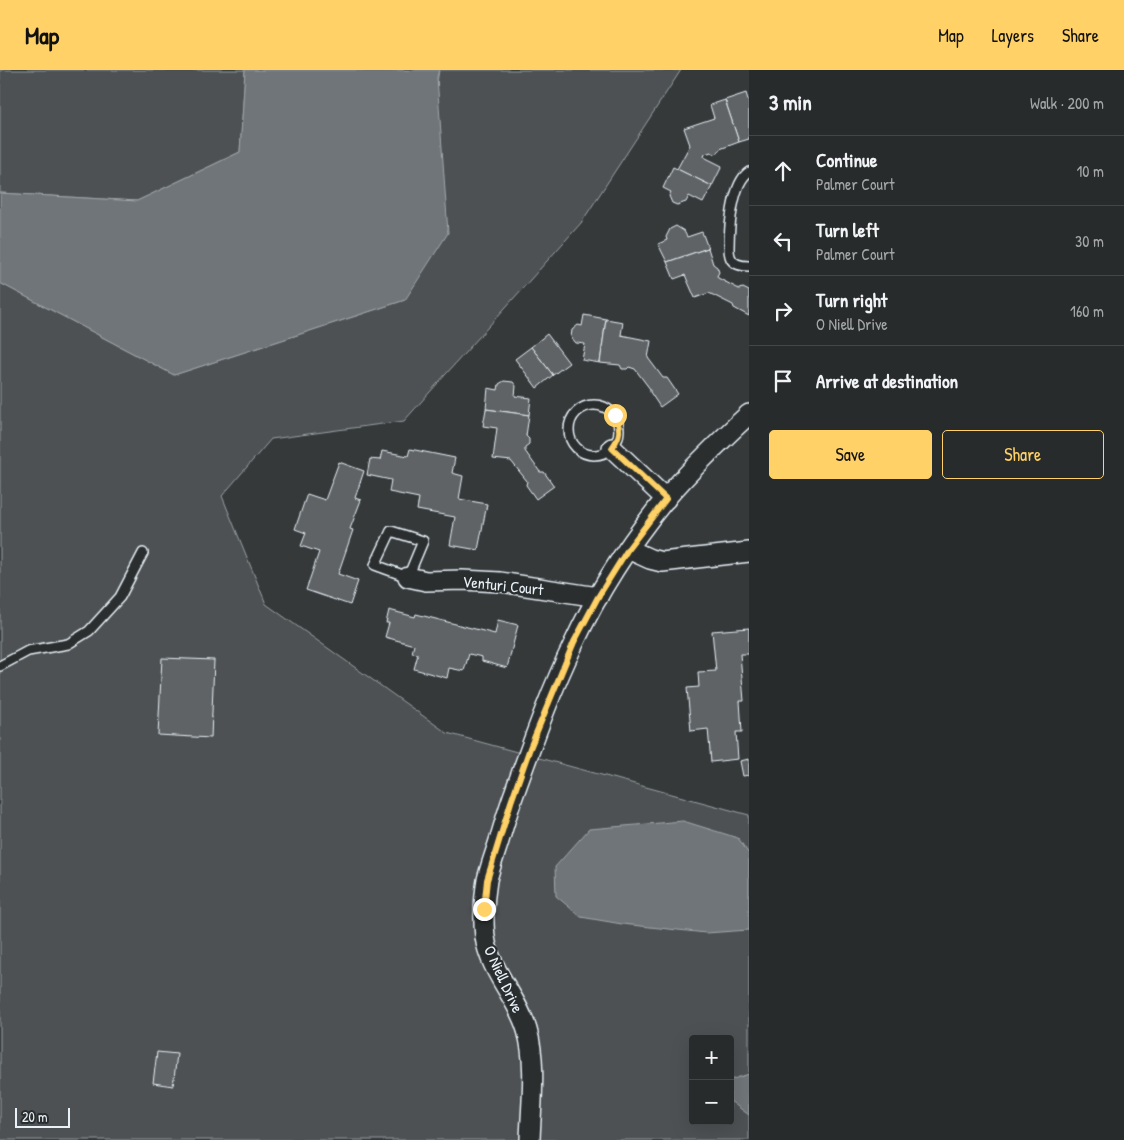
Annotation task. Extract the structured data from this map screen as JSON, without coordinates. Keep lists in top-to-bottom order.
{
  "streets": {
    "street": ["Venturi Court", "O Niell Drive"]
  },
  "crossings": [
    ["Venturi Court", "O Niell Drive"]
  ],
  "scale_bar": "20 m",
  "page": {
    "header": "Map",
    "nav": ["Map", "Layers", "Share"],
    "heading": ["3 min", "Walk · 200 m"],
    "list": [
      ["Continue", "Palmer Court", "10 m"],
      ["Turn left", "Palmer Court", "30 m"],
      ["Turn right", "O Niell Drive", "160 m"],
      "Arrive at destination"
    ],
    "buttons": ["Save", "Share"],
    "map_buttons": ["+", "−"],
    "scale": "20 m"
  }
}
